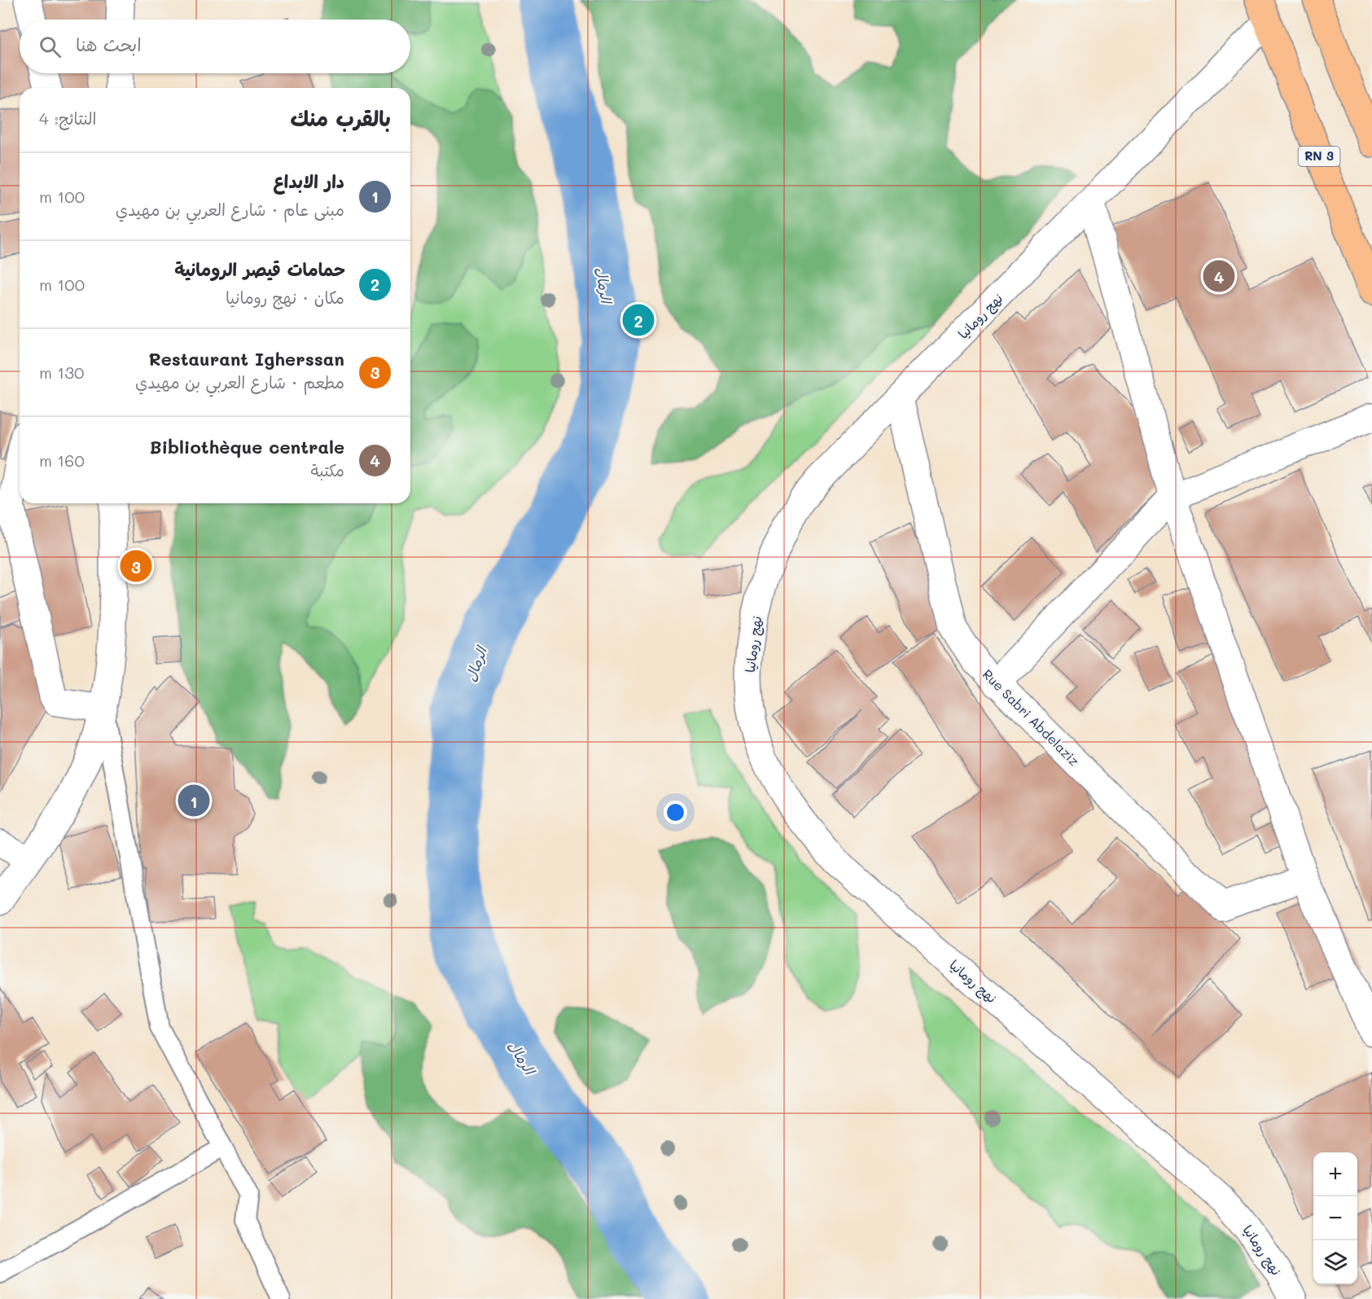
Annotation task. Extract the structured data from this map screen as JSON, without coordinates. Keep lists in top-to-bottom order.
{
  "streets": {
    "main road": ["RN 3"],
    "street": ["نهج رومانيا", "Rue Sabri Abdelaziz"]
  },
  "crossings": [
    ["RN 3", "نهج رومانيا"],
    ["نهج رومانيا", "Rue Sabri Abdelaziz"]
  ],
  "water": ["الرمال"],
  "page": {
    "search": "ابحث هنا",
    "heading": ["بالقرب منك", "النتائج: 4"],
    "list": [
      {
        "mark": "1",
        "name": "دار الابداع",
        "note": "مبنى عام · شارع العربي بن مهيدي",
        "value": "100 m"
      },
      {
        "mark": "2",
        "name": "حمامات قيصر الرومانية",
        "note": "مكان · نهج رومانيا",
        "value": "100 m"
      },
      {
        "mark": "3",
        "name": "Restaurant Igherssan",
        "note": "مطعم · شارع العربي بن مهيدي",
        "value": "130 m"
      },
      {
        "mark": "4",
        "name": "Bibliothèque centrale",
        "note": "مكتبة",
        "value": "160 m"
      }
    ],
    "pins": [
      "4",
      "2",
      "3",
      "1"
    ],
    "map_buttons": ["+", "−"]
  }
}
